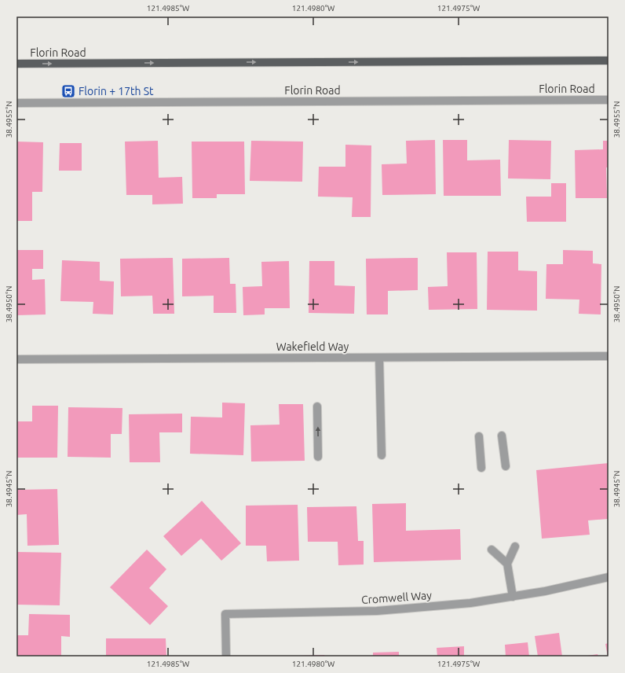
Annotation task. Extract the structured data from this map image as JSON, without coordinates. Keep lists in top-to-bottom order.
{
  "streets": {
    "main road": ["Florin Road"],
    "street": ["Wakefield Way", "Cromwell Way"]
  },
  "one_way": ["Florin Road"],
  "places": {
    "bus stop": ["Florin + 17th St"]
  },
  "coordinates": [
    "121.4985°W",
    "121.4980°W",
    "121.4975°W",
    "38.4955°N",
    "38.4950°N",
    "38.4945°N"
  ]
}
